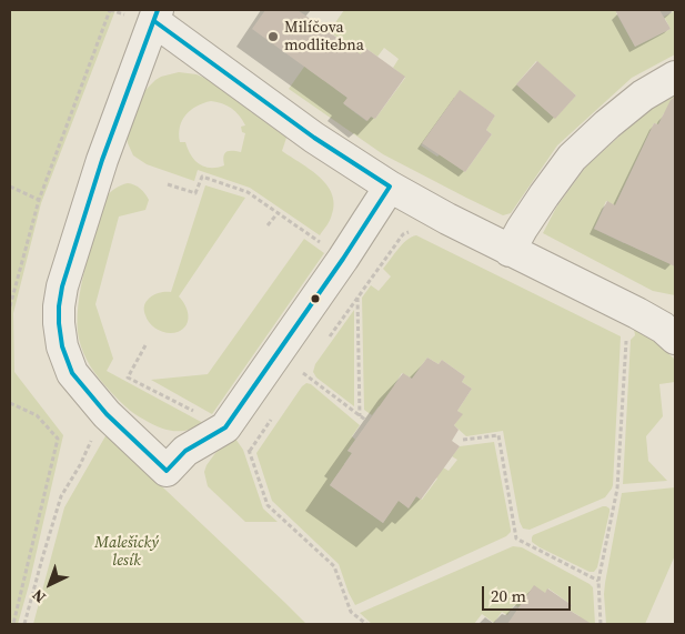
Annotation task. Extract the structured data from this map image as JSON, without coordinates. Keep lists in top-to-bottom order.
{
  "parks": ["Malešický lesík"],
  "places": ["Milíčova modlitebna"],
  "scale_bar": "20 m",
  "north": "bottom left"
}
